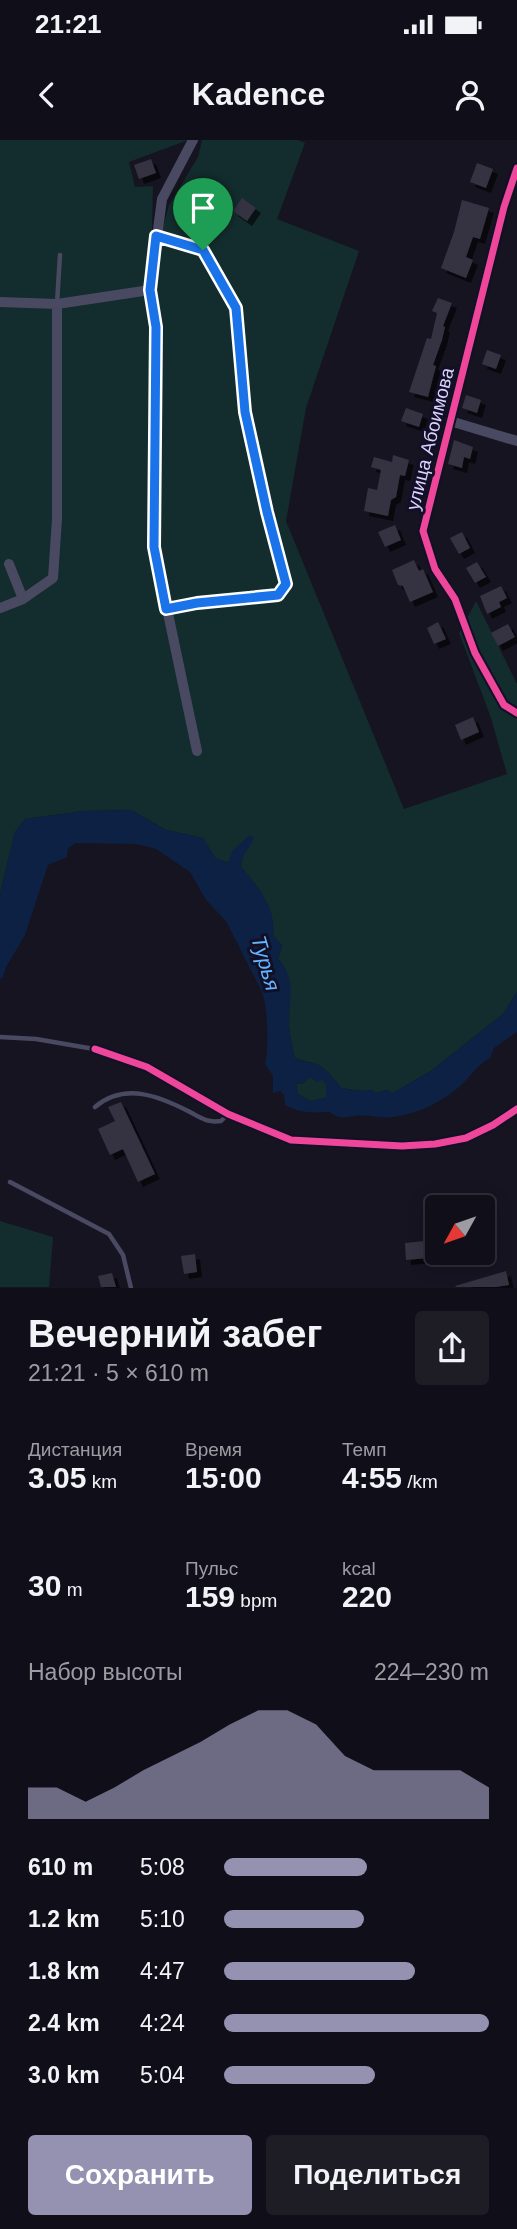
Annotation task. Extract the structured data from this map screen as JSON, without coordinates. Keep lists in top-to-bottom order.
{
  "streets": {
    "street": ["улица Абоимова"]
  },
  "water": ["Турья"],
  "north": "bottom left",
  "page": {
    "status": "21:21",
    "header": "Kadence",
    "heading": ["Вечерний забег", "21:21 · 5 × 610 m"],
    "stats": [
      ["Дистанция", "3.05 km"],
      ["Время", "15:00"],
      ["Темп", "4:55 /km"],
      ["30 m"],
      ["Пульс", "159 bpm"],
      ["kcal", "220"]
    ],
    "chart": ["Набор высоты", "224–230 m"],
    "list": [
      {
        "name": "610 m",
        "note": "5:08"
      },
      {
        "name": "1.2 km",
        "note": "5:10"
      },
      {
        "name": "1.8 km",
        "note": "4:47"
      },
      {
        "name": "2.4 km",
        "note": "4:24"
      },
      {
        "name": "3.0 km",
        "note": "5:04"
      }
    ],
    "buttons": ["Сохранить", "Поделиться"]
  }
}
